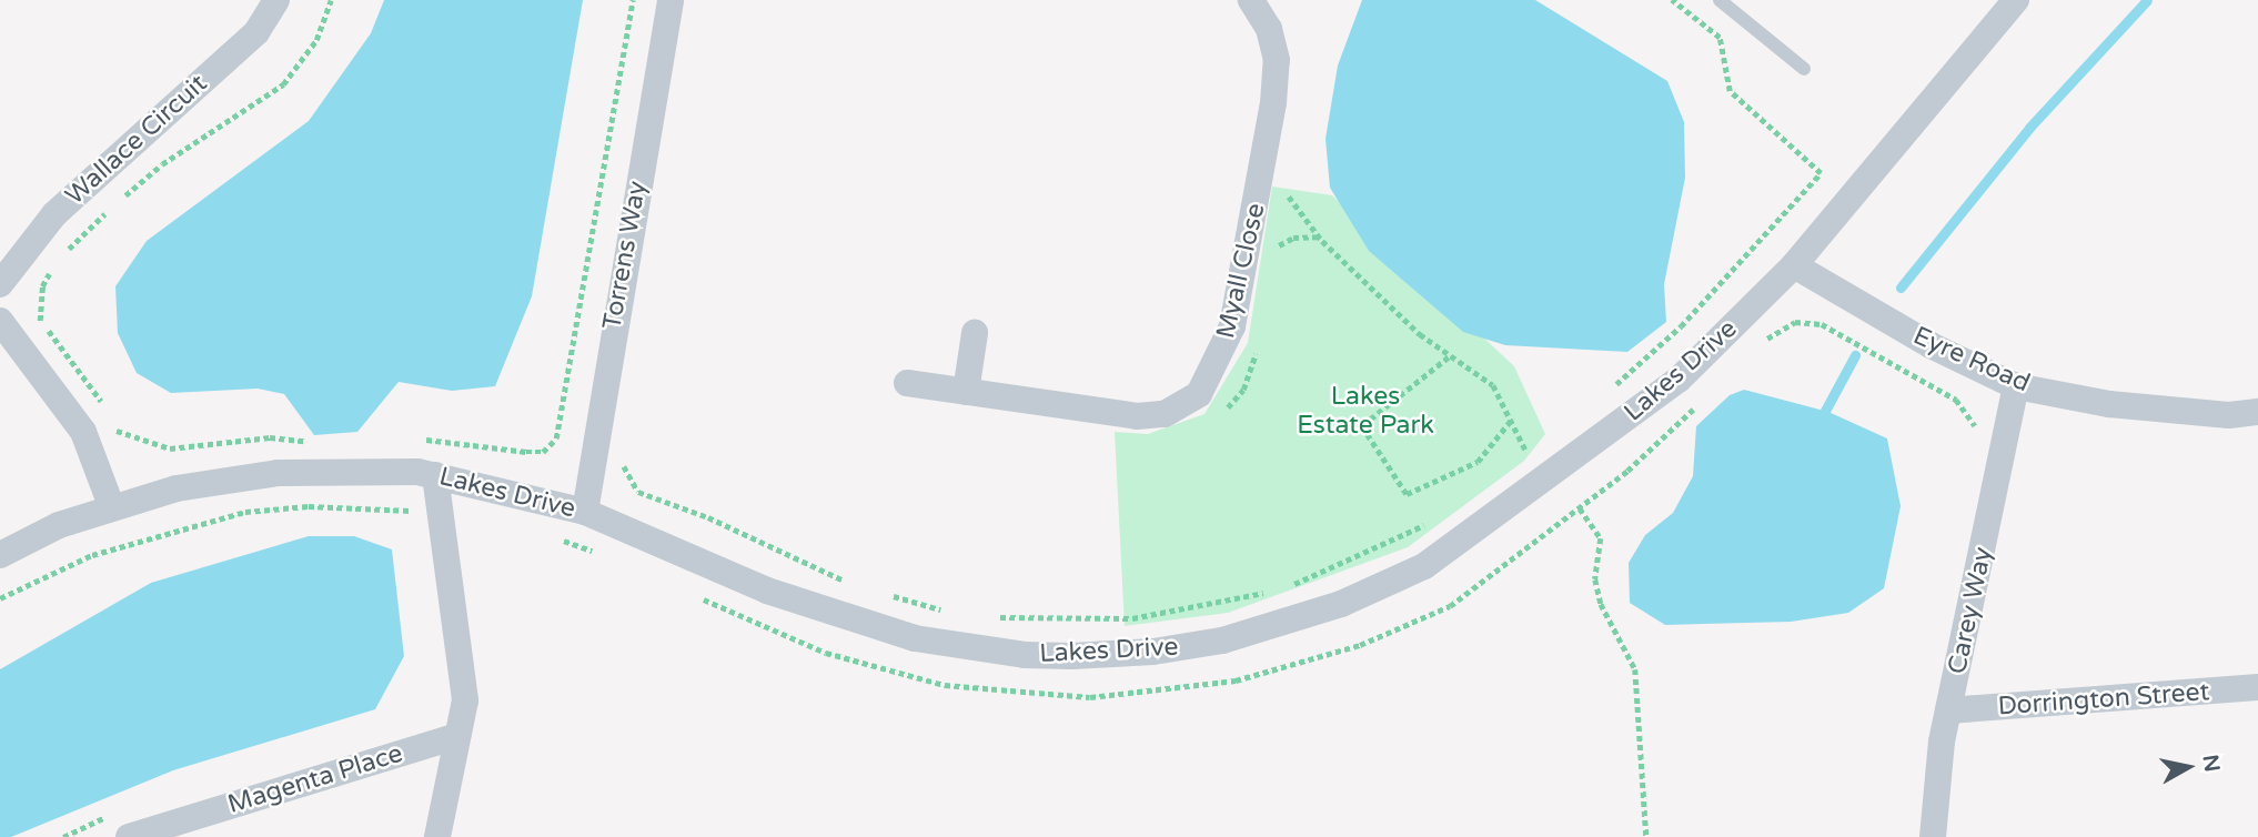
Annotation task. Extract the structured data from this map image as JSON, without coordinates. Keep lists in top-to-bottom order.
{
  "streets": {
    "street": [
      "Wallace Circuit",
      "Torrens Way",
      "Myall Close",
      "Eyre Road",
      "Lakes Drive",
      "Carey Way",
      "Dorrington Street",
      "Magenta Place"
    ]
  },
  "crossings": [
    ["Torrens Way", "Lakes Drive"],
    ["Eyre Road", "Lakes Drive"],
    ["Eyre Road", "Carey Way"],
    ["Carey Way", "Dorrington Street"]
  ],
  "parks": ["Lakes Estate Park"],
  "north": "right"
}
